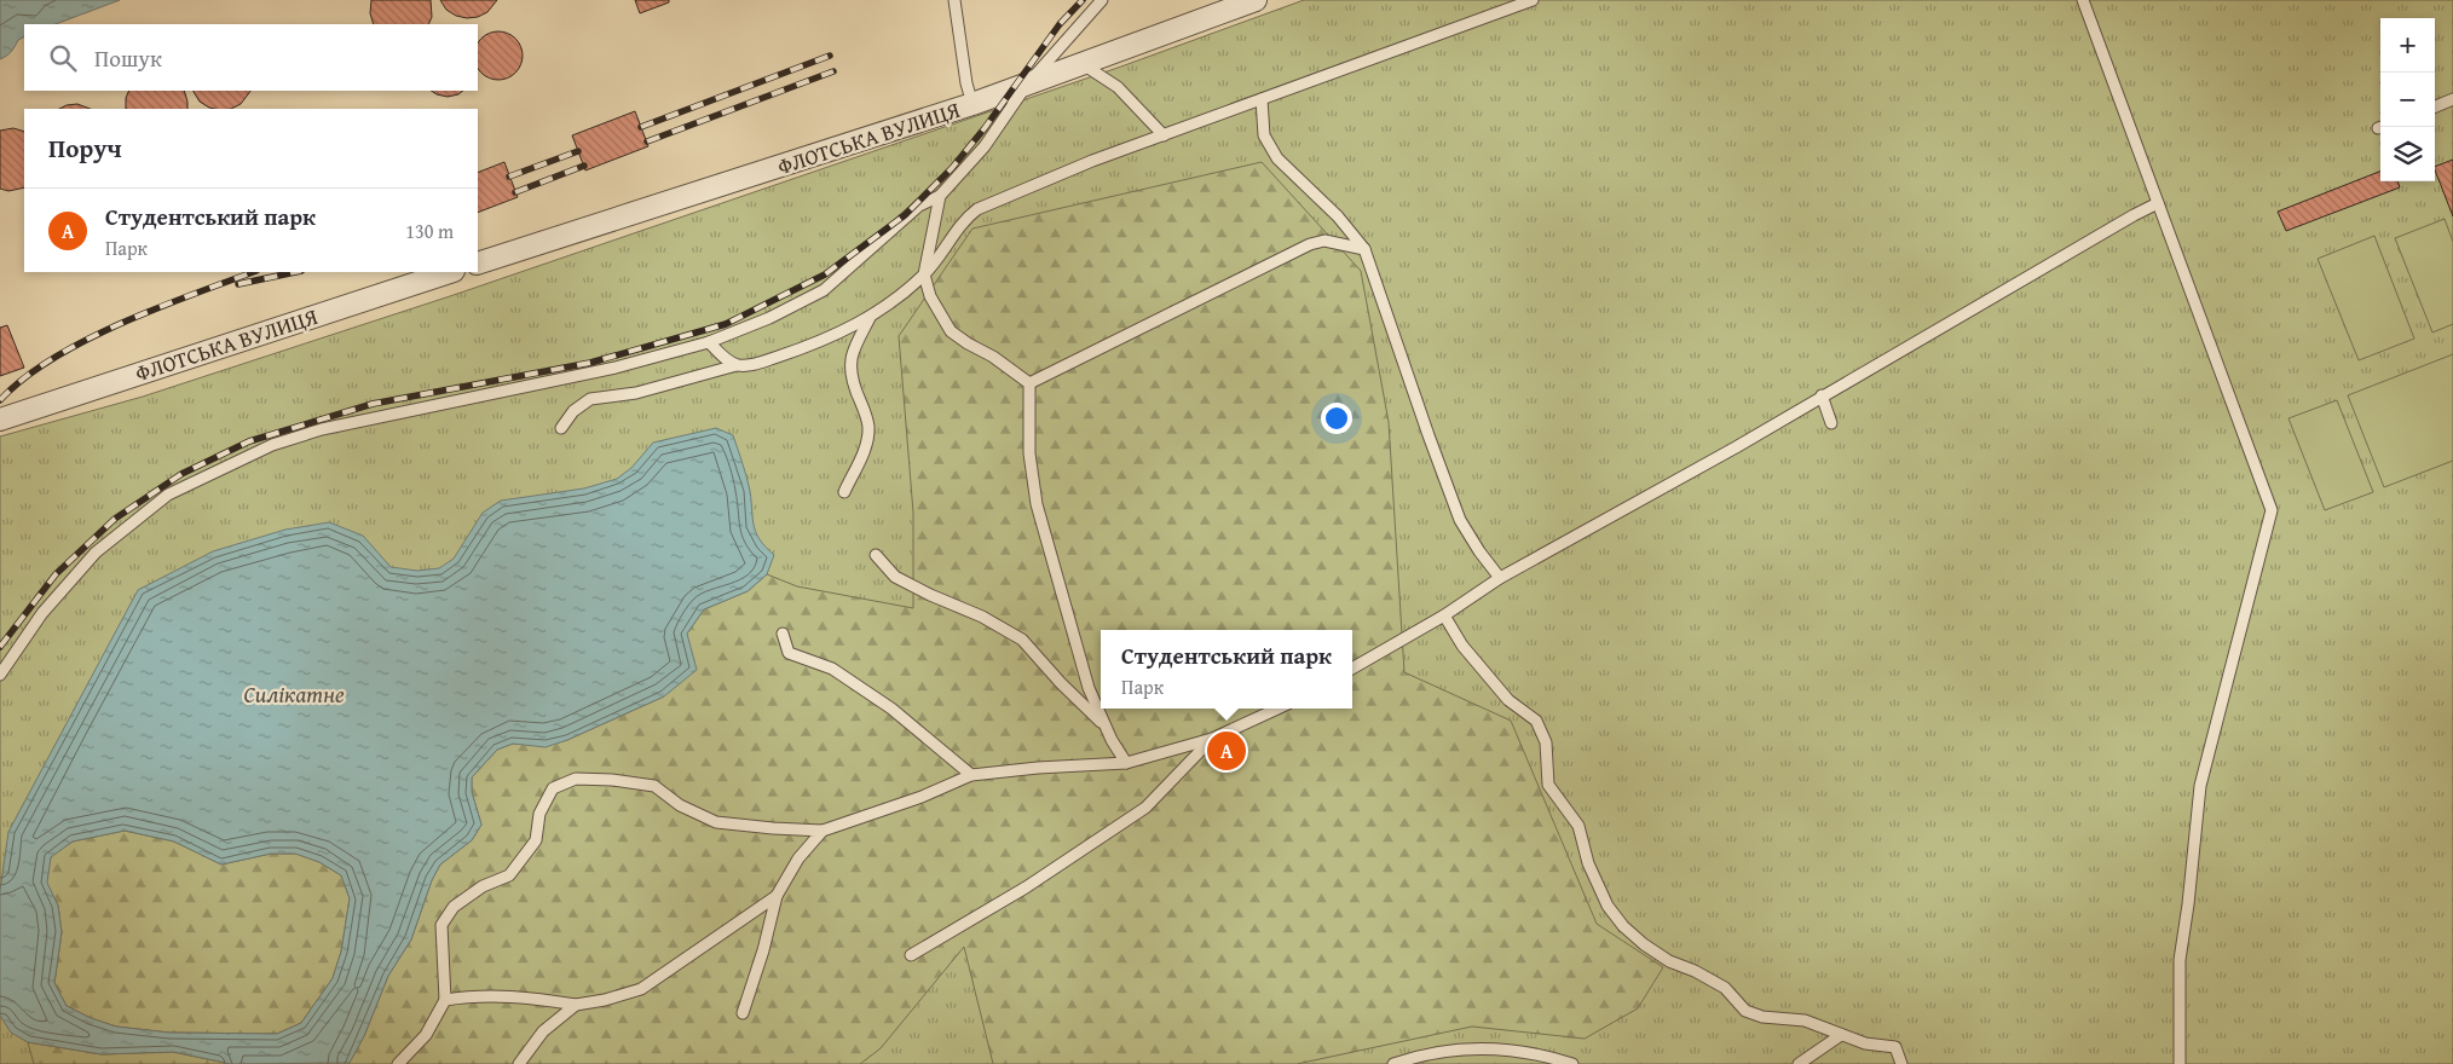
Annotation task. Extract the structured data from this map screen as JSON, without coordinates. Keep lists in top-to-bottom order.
{
  "streets": {
    "street": ["ФЛОТСЬКА ВУЛИЦЯ"]
  },
  "water": ["Силікатне"],
  "page": {
    "map_buttons": ["+", "−"],
    "search": "Пошук",
    "heading": "Поруч",
    "list": [
      {
        "mark": "A",
        "name": "Студентський парк",
        "note": "Парк",
        "value": "130 m"
      }
    ],
    "popup": ["Студентський парк", "Парк"],
    "pins": "A"
  }
}
